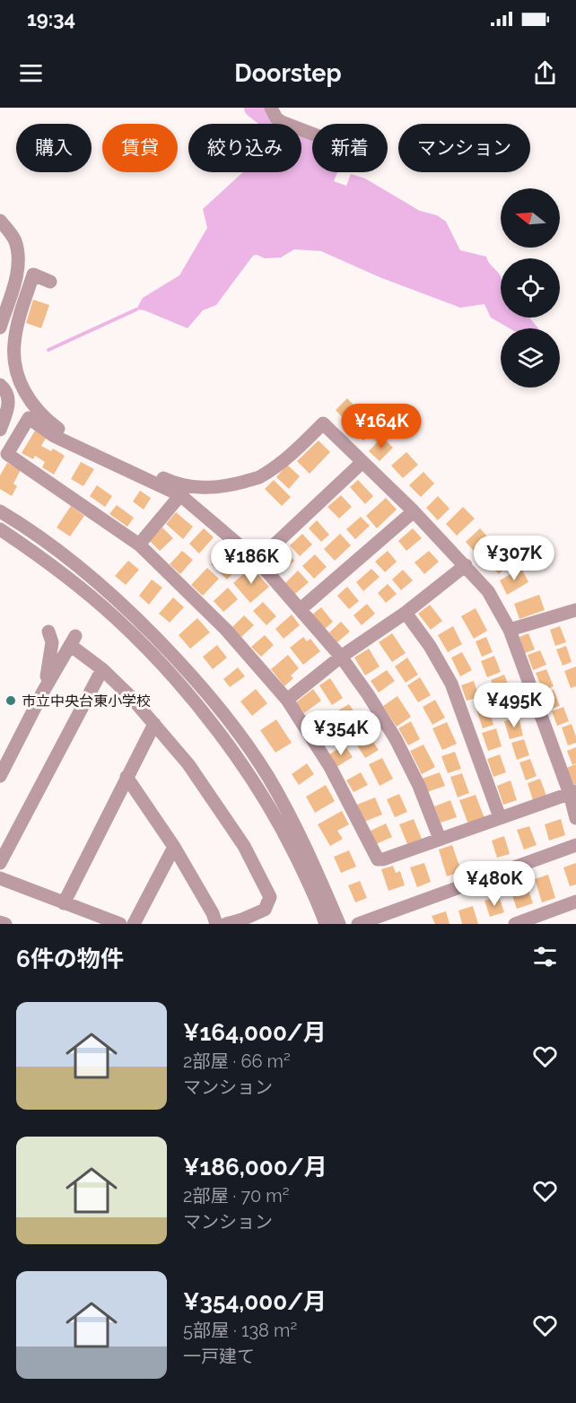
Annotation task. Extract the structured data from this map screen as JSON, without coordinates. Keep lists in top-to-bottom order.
{
  "places": ["市立中央台東小学校"],
  "north": "left",
  "page": {
    "status": "19:34",
    "header": "Doorstep",
    "chip": [
      "購入",
      "賃貸",
      "絞り込み",
      "新着",
      "マンション"
    ],
    "price": [
      "¥164K",
      "¥307K",
      "¥186K",
      "¥495K",
      "¥354K",
      "¥480K"
    ],
    "heading": "6件の物件",
    "list": [
      {
        "name": "¥164,000/月",
        "note": "2部屋 · 66 m² · マンション"
      },
      {
        "name": "¥186,000/月",
        "note": "2部屋 · 70 m² · マンション"
      },
      {
        "name": "¥354,000/月",
        "note": "5部屋 · 138 m² · 一戸建て"
      }
    ]
  }
}
